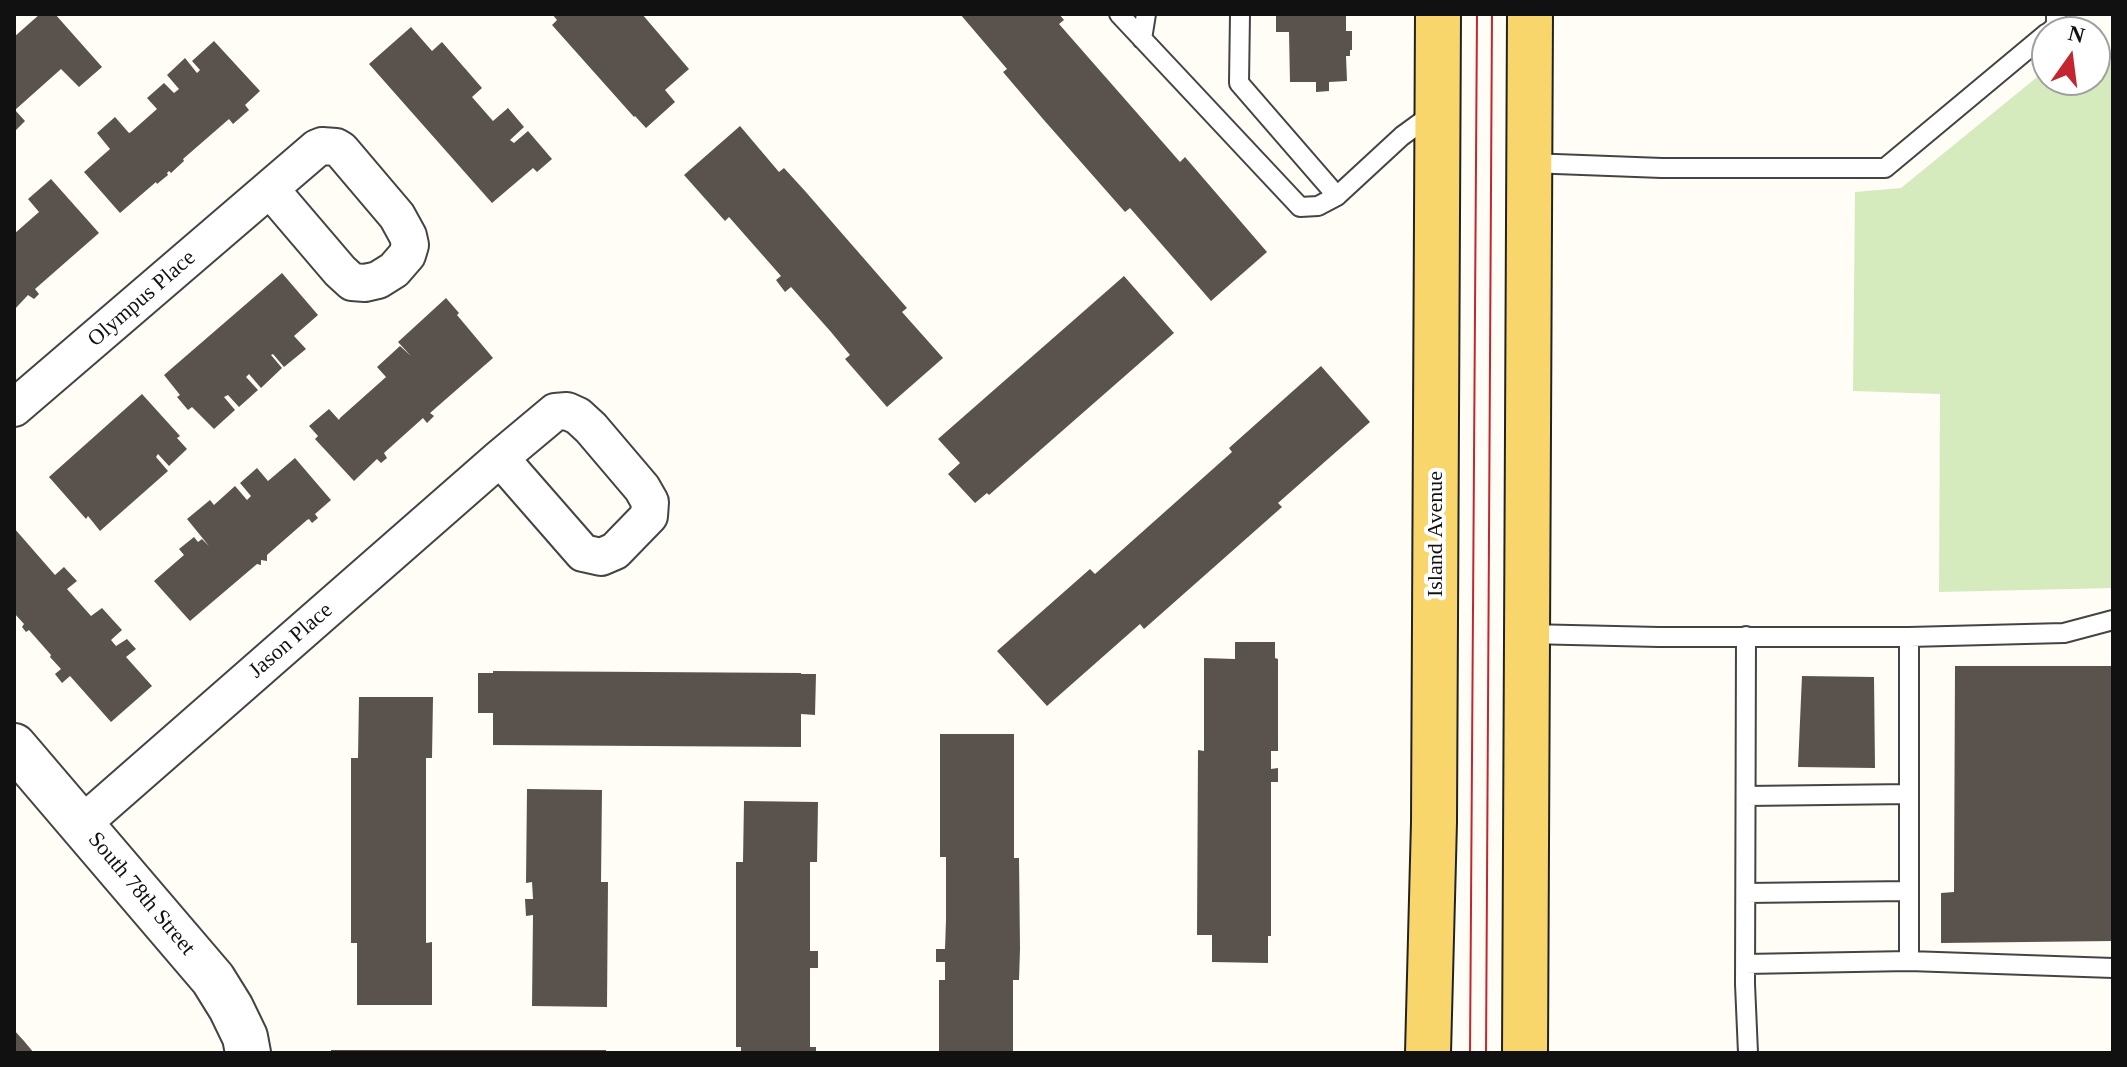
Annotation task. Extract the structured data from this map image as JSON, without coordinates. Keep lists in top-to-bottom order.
{
  "streets": {
    "main road": ["Island Avenue"],
    "street": ["Olympus Place", "Jason Place", "South 78th Street"]
  },
  "crossings": [
    ["Jason Place", "South 78th Street"]
  ],
  "north": "top"
}
